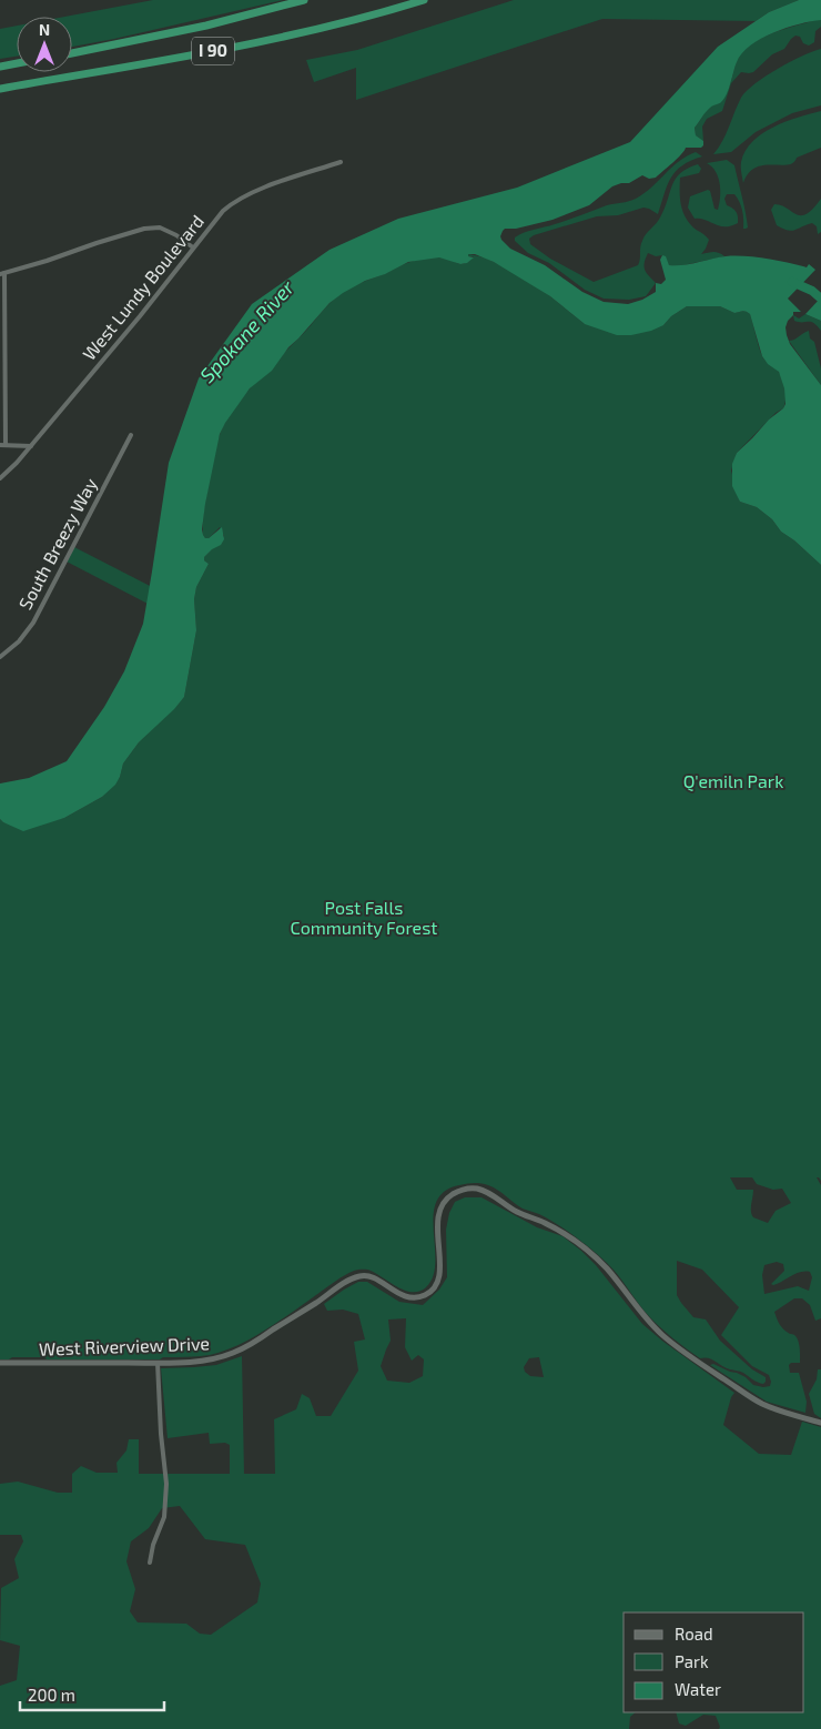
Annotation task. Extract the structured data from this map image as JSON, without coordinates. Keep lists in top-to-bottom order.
{
  "streets": {
    "highway": ["I 90"],
    "street": ["West Lundy Boulevard", "South Breezy Way", "West Riverview Drive"]
  },
  "water": ["Spokane River"],
  "parks": ["Q'emiln Park", "Post Falls Community Forest"],
  "legend": ["Road", "Park", "Water"],
  "scale_bar": "200 m",
  "north": "top"
}
